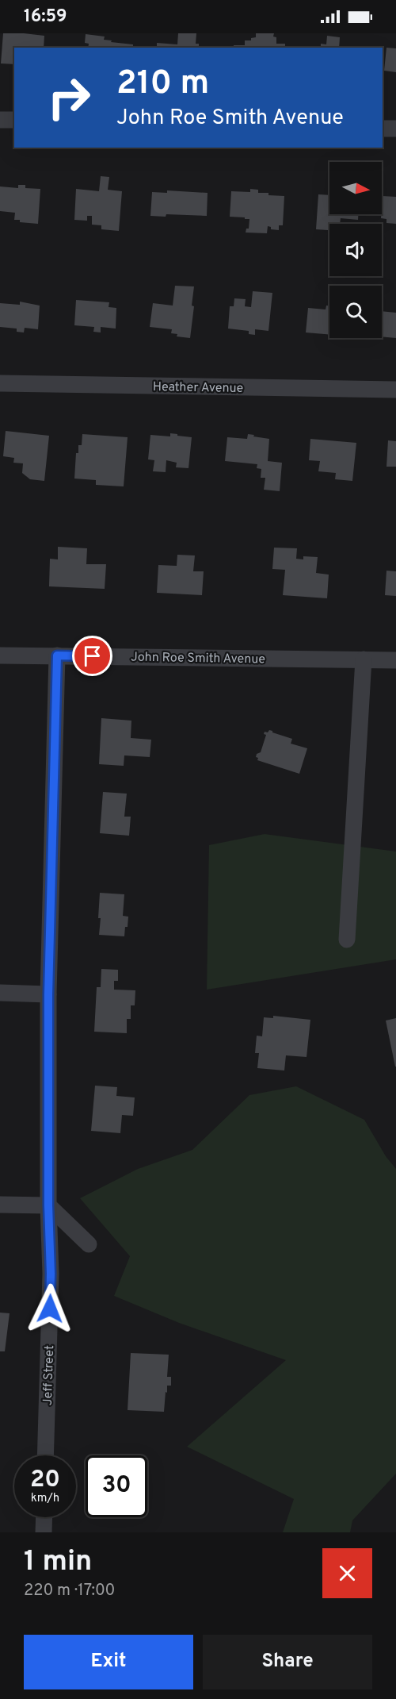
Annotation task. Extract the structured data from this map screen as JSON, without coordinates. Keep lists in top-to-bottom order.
{
  "streets": {
    "street": ["Heather Avenue", "John Roe Smith Avenue", "Jeff Street"]
  },
  "crossings": [
    ["John Roe Smith Avenue", "Jeff Street"]
  ],
  "north": "right",
  "page": {
    "status": "16:59",
    "turn": ["210 m", "John Roe Smith Avenue"],
    "speed": "20 km/h",
    "limit": "30",
    "heading": ["1 min", "220 m · 17:00"],
    "buttons": ["Exit", "Share"]
  }
}
